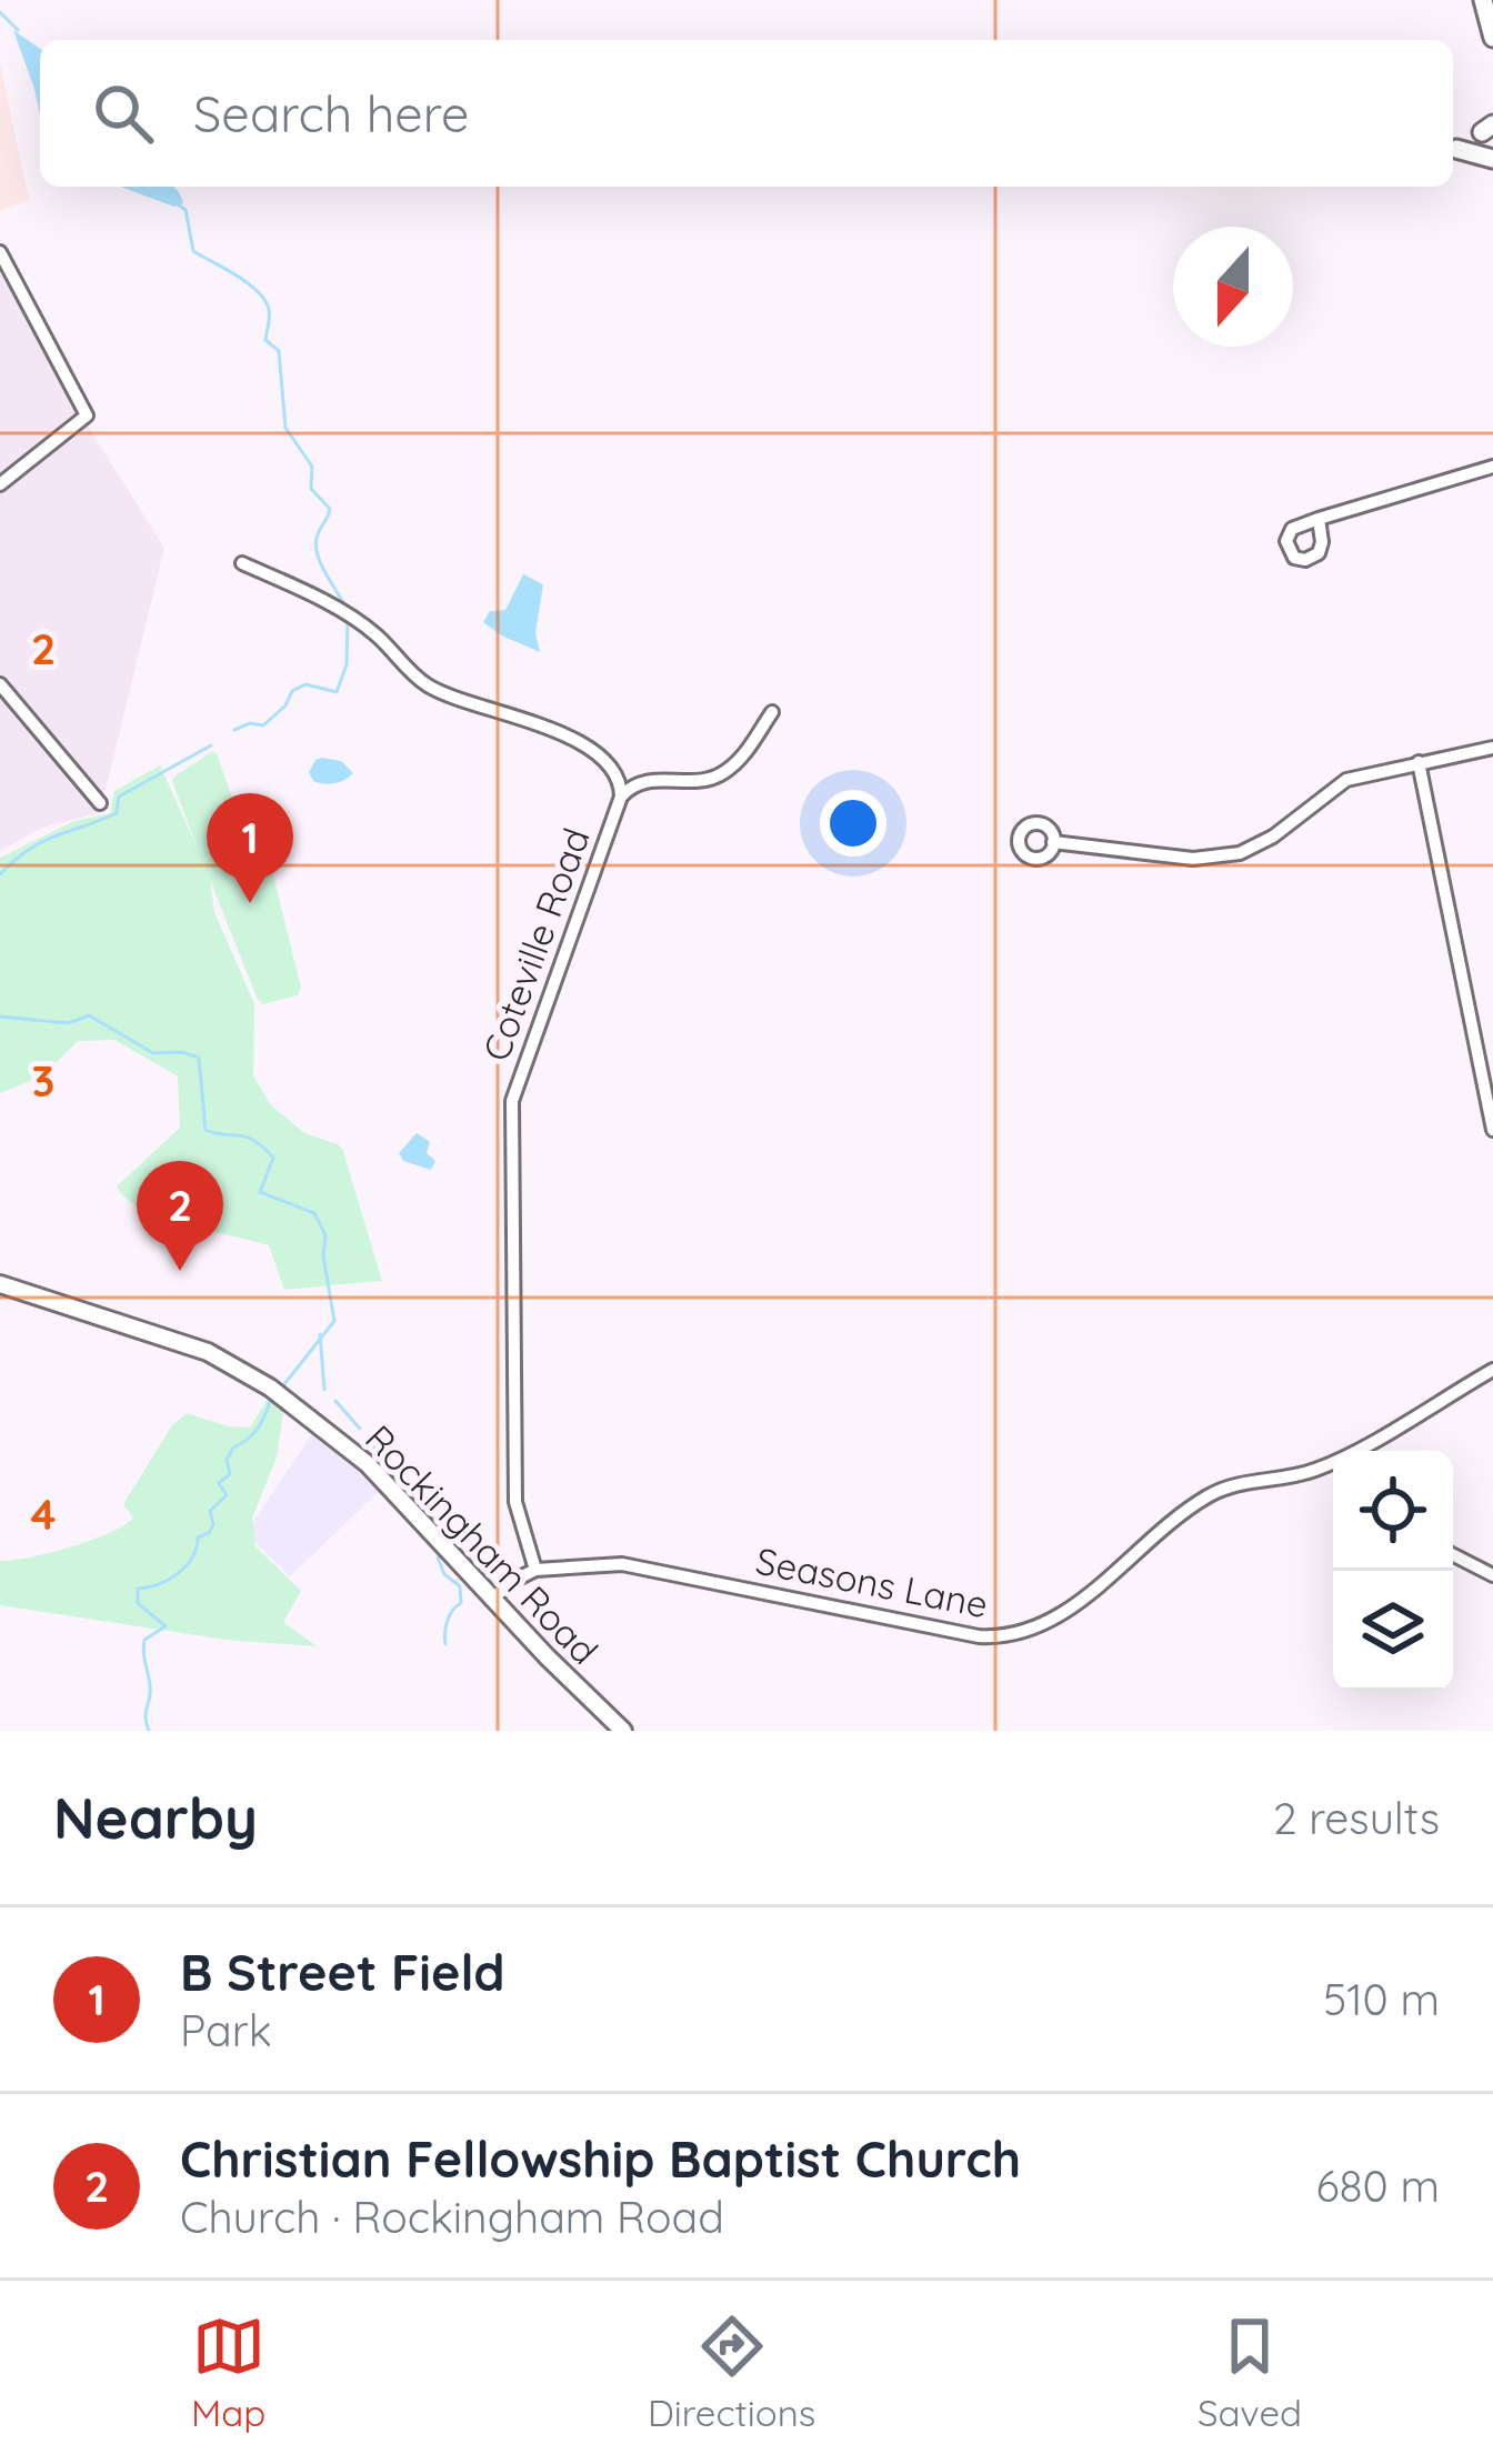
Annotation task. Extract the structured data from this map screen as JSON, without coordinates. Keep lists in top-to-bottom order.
{
  "streets": {
    "main road": ["Rockingham Road"],
    "street": ["Coteville Road", "Seasons Lane"]
  },
  "crossings": [
    ["Coteville Road", "Seasons Lane"],
    ["Rockingham Road", "Seasons Lane"]
  ],
  "north": "bottom",
  "page": {
    "search": "Search here",
    "pins": ["1", "2"],
    "heading": ["Nearby", "2 results"],
    "list": [
      {
        "mark": "1",
        "name": "B Street Field",
        "note": "Park",
        "value": "510 m"
      },
      {
        "mark": "2",
        "name": "Christian Fellowship Baptist Church",
        "note": "Church · Rockingham Road",
        "value": "680 m"
      }
    ],
    "nav": ["Map", "Directions", "Saved"]
  },
  "grid": {
    "rows": ["2", "3", "4"]
  }
}
